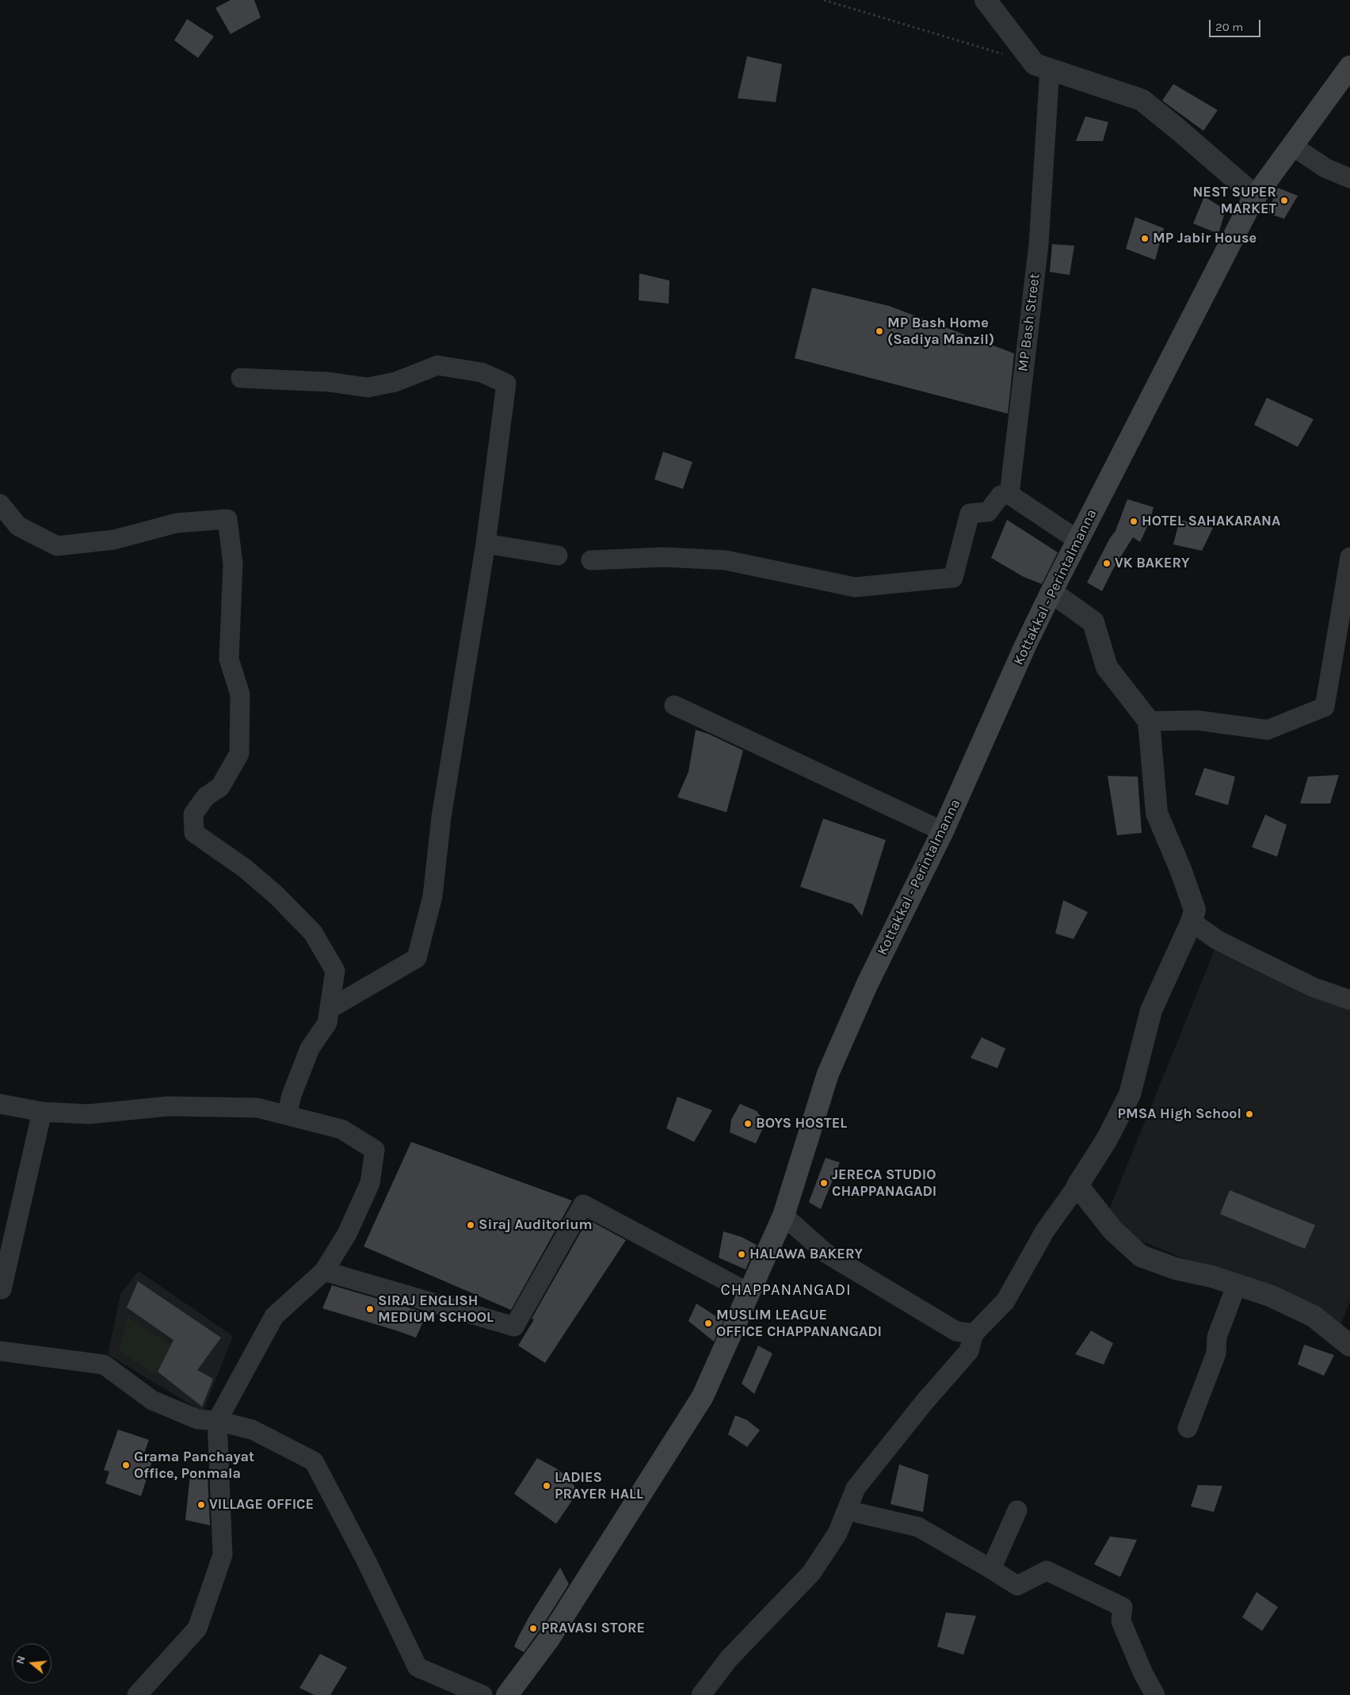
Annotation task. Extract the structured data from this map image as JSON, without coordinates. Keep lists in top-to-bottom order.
{
  "streets": {
    "main road": ["Kottakkal - Perintalmanna"],
    "street": ["MP Bash Street"]
  },
  "districts": ["CHAPPANANGADI"],
  "places": [
    "NEST SUPER MARKET",
    "MP Jabir House",
    "MP Bash Home (Sadiya Manzil)",
    "HOTEL SAHAKARANA",
    "VK BAKERY",
    "PMSA High School",
    "BOYS HOSTEL",
    "JERECA STUDIO CHAPPANAGADI",
    "Siraj Auditorium",
    "HALAWA BAKERY",
    "SIRAJ ENGLISH MEDIUM SCHOOL",
    "MUSLIM LEAGUE OFFICE CHAPPANANGADI",
    "Grama Panchayat Office, Ponmala",
    "LADIES PRAYER HALL",
    "VILLAGE OFFICE",
    "PRAVASI STORE"
  ],
  "scale_bar": "20 m",
  "north": "left"
}
